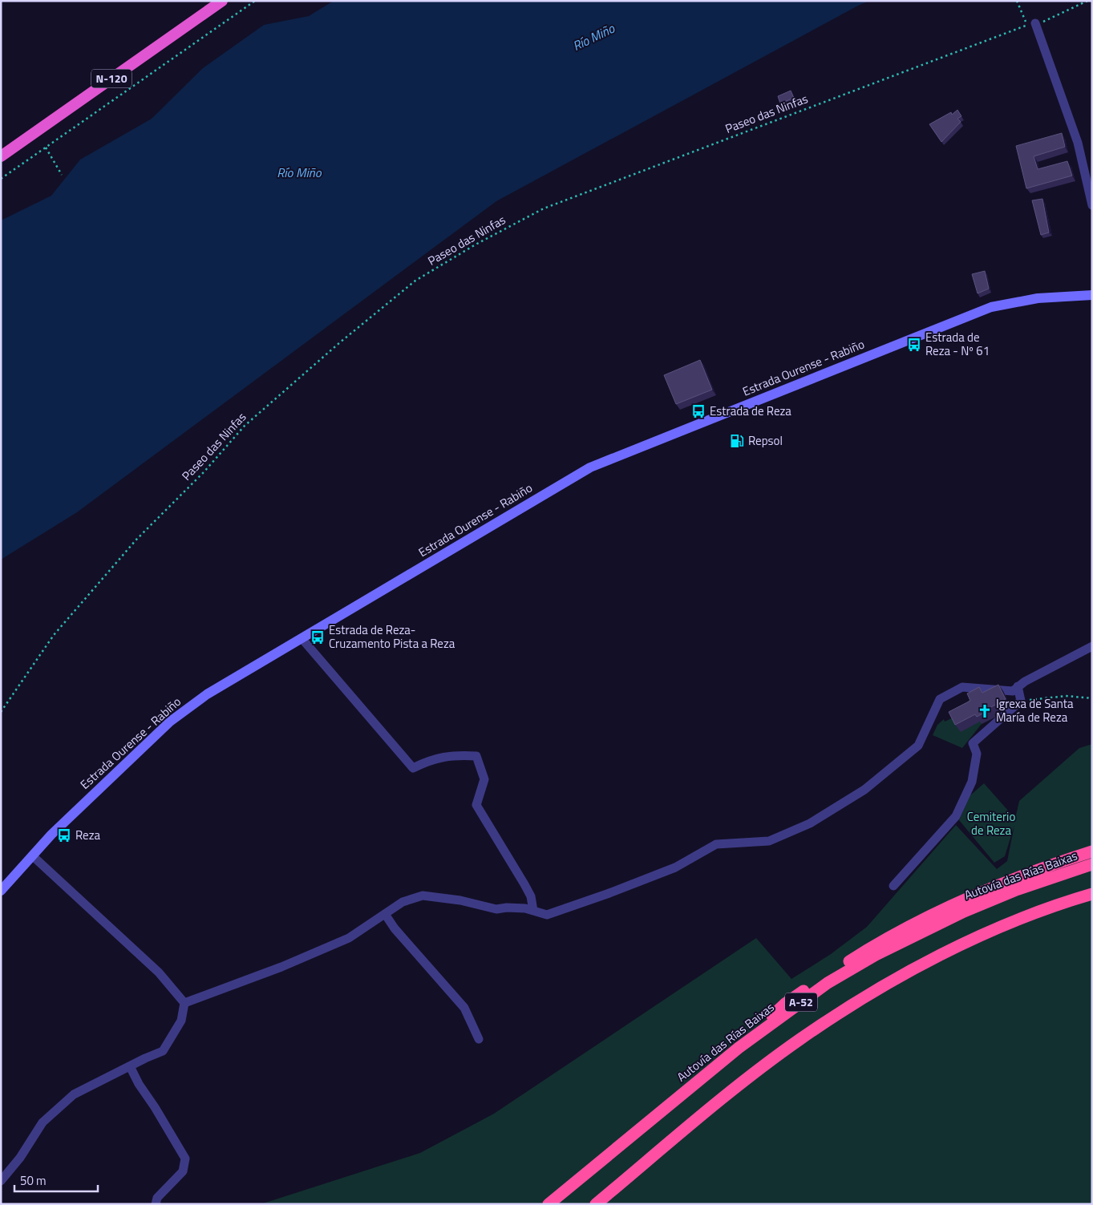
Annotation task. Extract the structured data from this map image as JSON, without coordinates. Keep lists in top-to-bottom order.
{
  "streets": {
    "highway": ["N-120", "Autovía das Rías Baixas", "A-52"],
    "main road": ["Estrada Ourense - Rabiño"],
    "path": ["Paseo das Ninfas"]
  },
  "water": ["Río Miño"],
  "parks": ["Cemiterio de Reza"],
  "places": {
    "bus stop": [
      "Estrada de Reza - Nº 61",
      "Estrada de Reza",
      "Estrada de Reza- Cruzamento Pista a Reza",
      "Reza"
    ],
    "fuel station": ["Repsol"],
    "church": ["Igrexa de Santa María de Reza"]
  },
  "scale_bar": "50 m"
}
